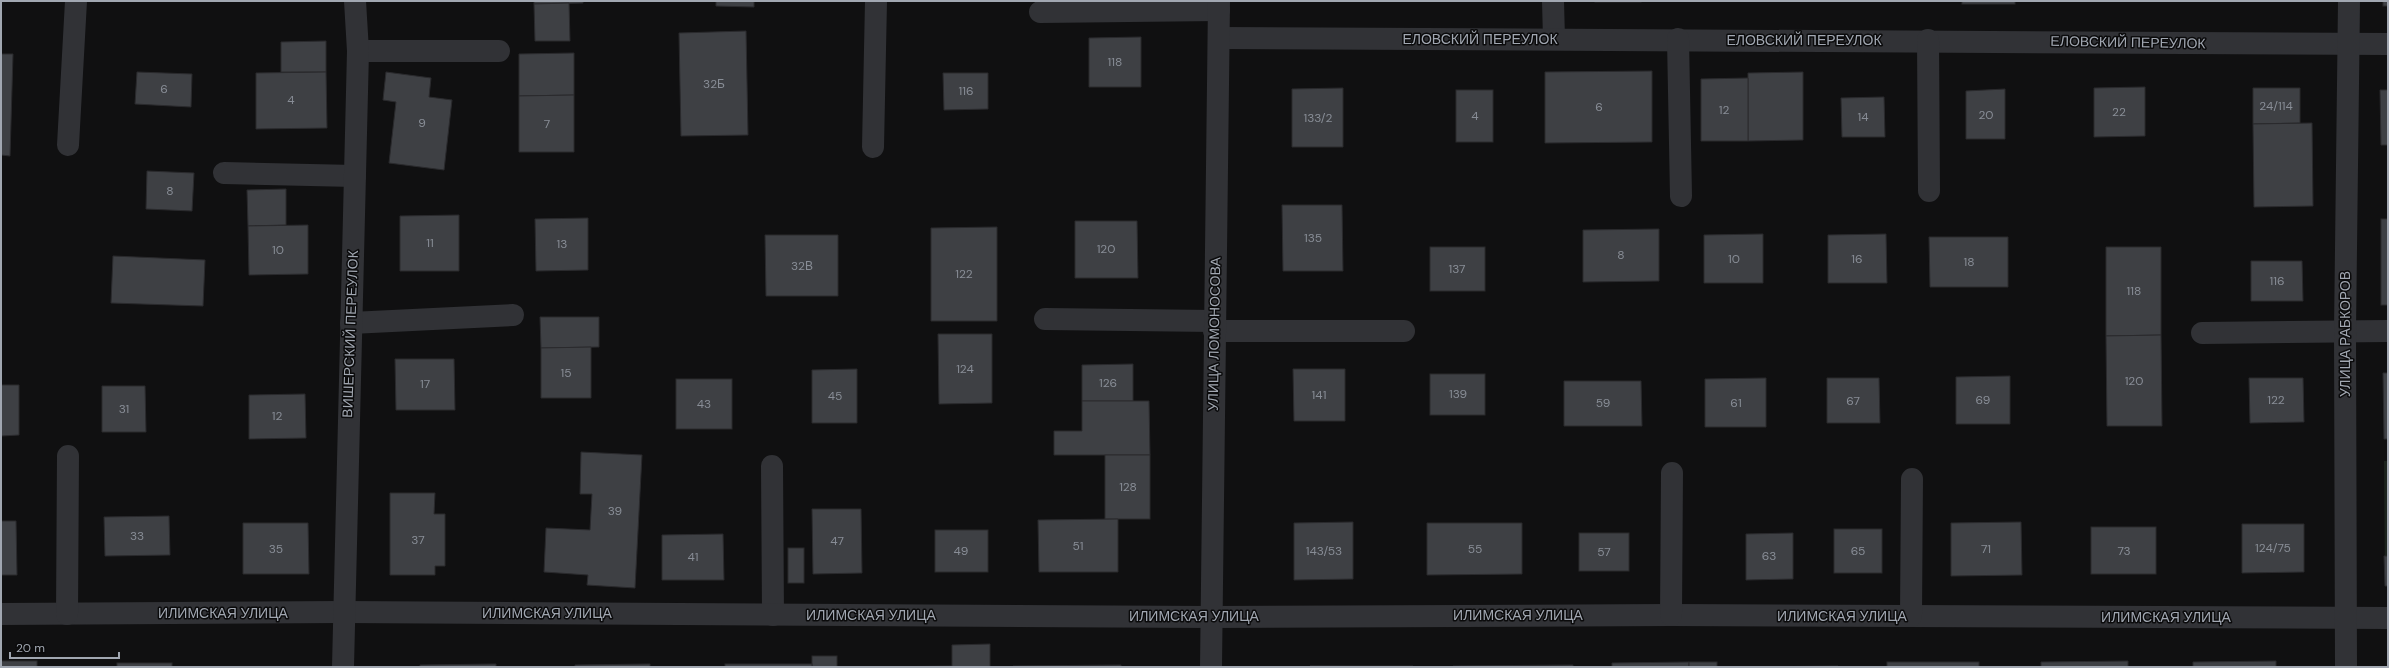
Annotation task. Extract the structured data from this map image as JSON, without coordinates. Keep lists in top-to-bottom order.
{
  "streets": {
    "street": [
      "ЕЛОВСКИЙ ПЕРЕУЛОК",
      "ВИШЕРСКИЙ ПЕРЕУЛОК",
      "УЛИЦА ЛОМОНОСОВА",
      "УЛИЦА РАБКОРОВ",
      "ИЛИМСКАЯ УЛИЦА"
    ]
  },
  "crossings": [
    ["ЕЛОВСКИЙ ПЕРЕУЛОК", "УЛИЦА ЛОМОНОСОВА"],
    ["ЕЛОВСКИЙ ПЕРЕУЛОК", "УЛИЦА РАБКОРОВ"],
    ["ВИШЕРСКИЙ ПЕРЕУЛОК", "ИЛИМСКАЯ УЛИЦА"],
    ["УЛИЦА ЛОМОНОСОВА", "ИЛИМСКАЯ УЛИЦА"],
    ["УЛИЦА РАБКОРОВ", "ИЛИМСКАЯ УЛИЦА"]
  ],
  "house_numbers": [
    "118",
    "32Б",
    "6",
    "116",
    "4",
    "24/114",
    "6",
    "12",
    "22",
    "20",
    "4",
    "14",
    "133/2",
    "9",
    "7",
    "8",
    "135",
    "11",
    "13",
    "120",
    "10",
    "8",
    "10",
    "16",
    "18",
    "32В",
    "137",
    "122",
    "116",
    "118",
    "124",
    "15",
    "120",
    "126",
    "17",
    "139",
    "141",
    "45",
    "69",
    "122",
    "67",
    "59",
    "61",
    "43",
    "31",
    "12",
    "128",
    "39",
    "33",
    "37",
    "47",
    "51",
    "124/75",
    "35",
    "55",
    "71",
    "49",
    "143/53",
    "65",
    "73",
    "57",
    "63",
    "41"
  ],
  "scale_bar": "20 m"
}
